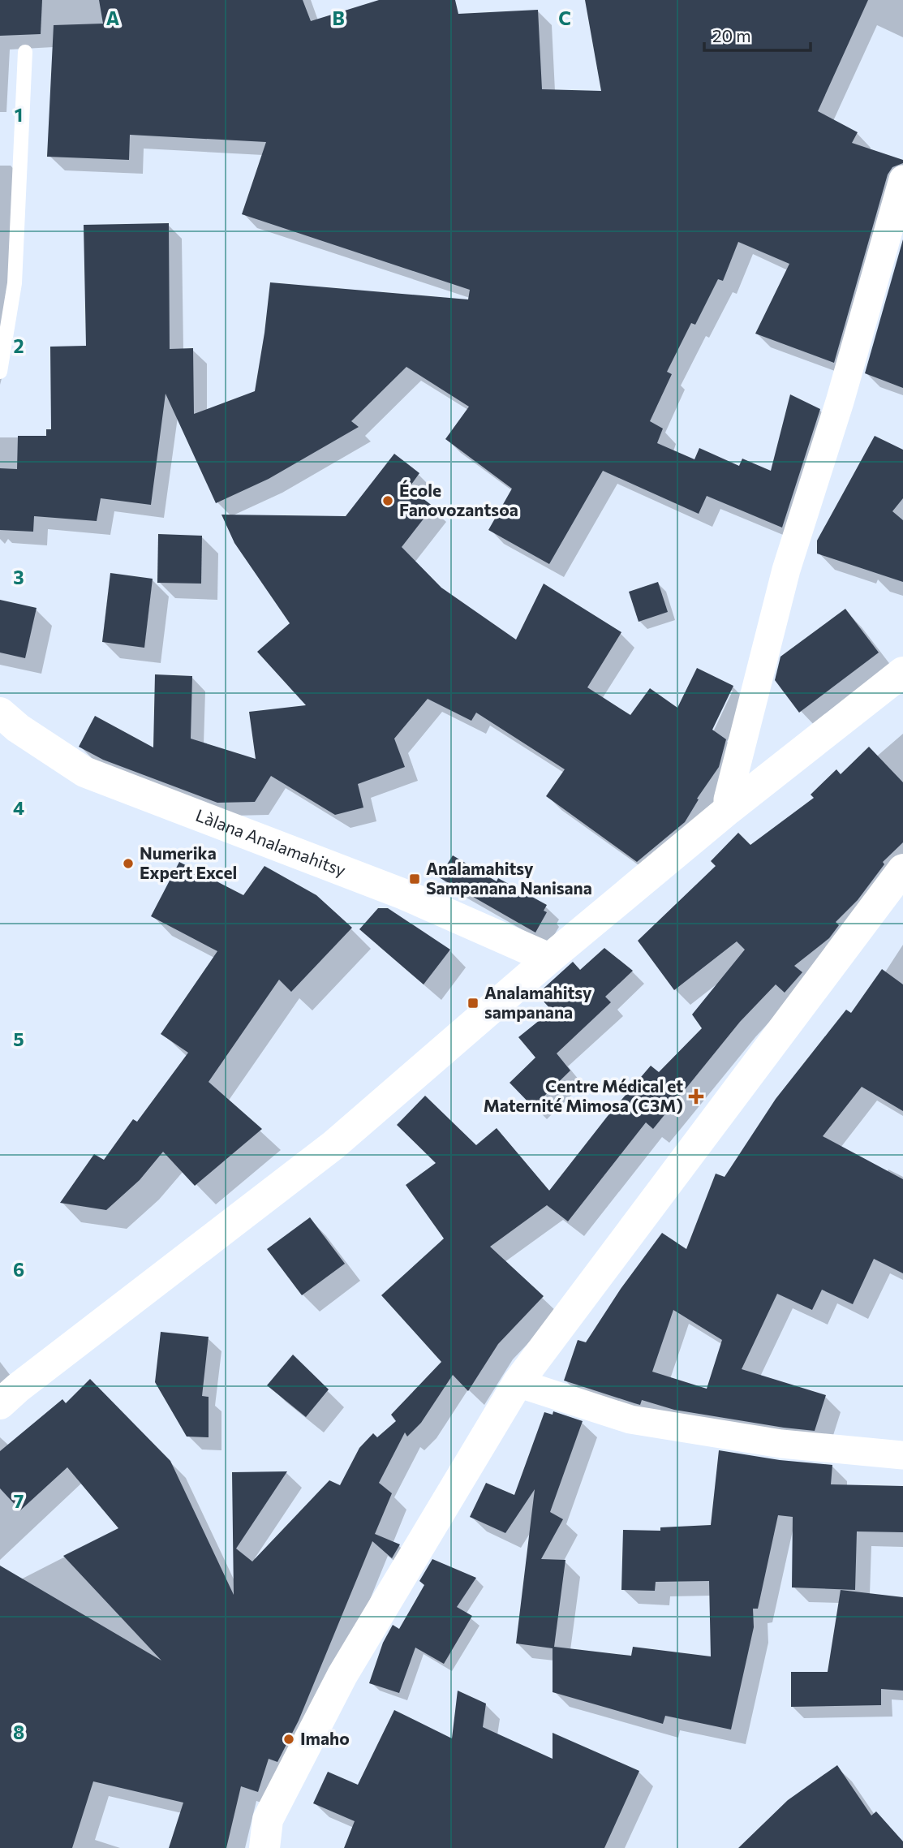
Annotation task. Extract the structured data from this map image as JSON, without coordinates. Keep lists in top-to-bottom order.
{
  "streets": {
    "main road": ["Làlana Analamahitsy"]
  },
  "places": {
    "other": ["École Fanovozantsoa", "Numerika Expert Excel", "Imaho"],
    "transit": ["Analamahitsy Sampanana Nanisana", "Analamahitsy sampanana"],
    "health": ["Centre Médical et Maternité Mimosa (C3M)"]
  },
  "scale_bar": "20 m",
  "grid": {
    "columns": ["A", "B", "C"],
    "rows": [
      "1",
      "2",
      "3",
      "4",
      "5",
      "6",
      "7",
      "8"
    ]
  }
}
